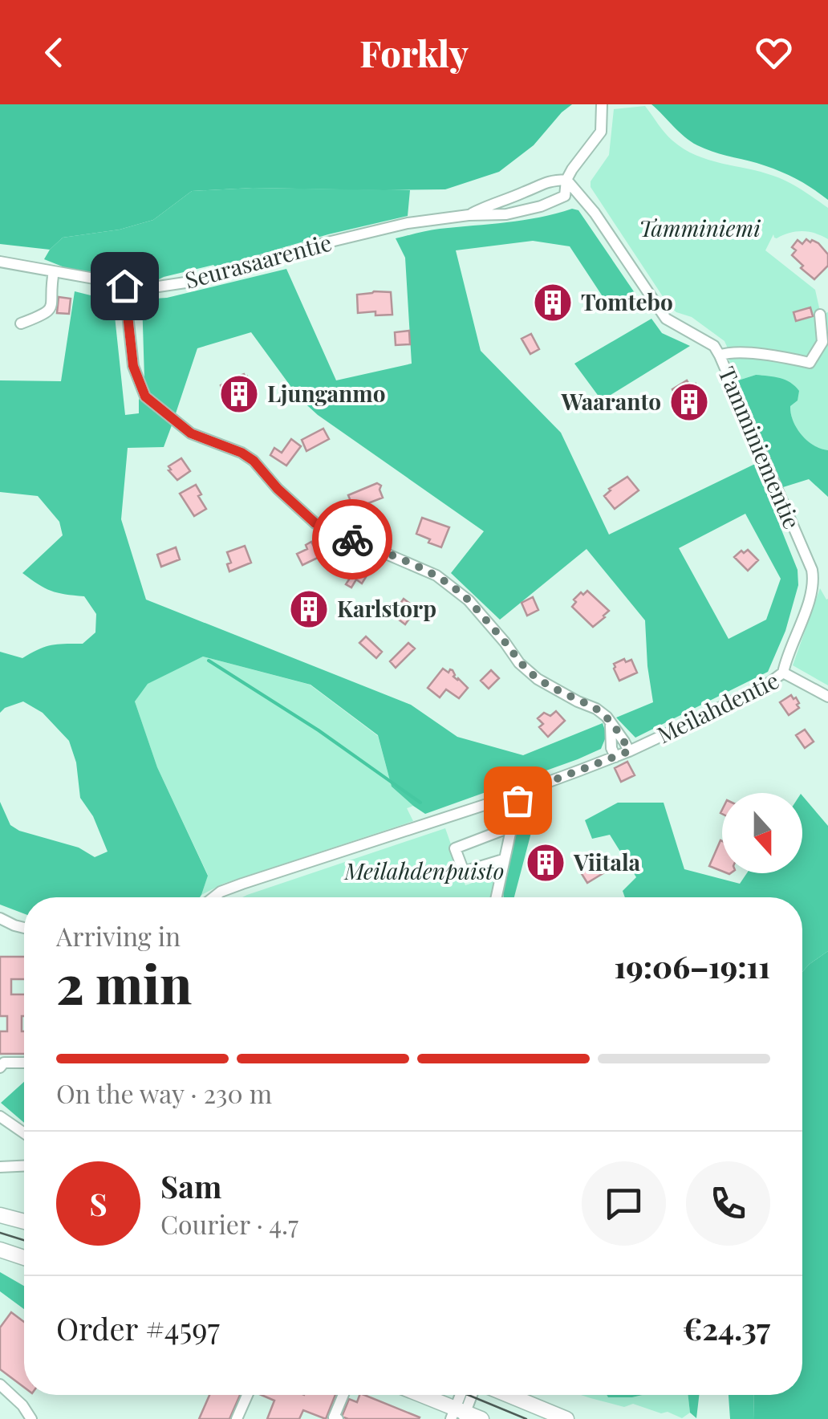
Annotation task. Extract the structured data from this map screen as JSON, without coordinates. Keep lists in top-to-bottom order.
{
  "streets": {
    "street": ["Seurasaarentie", "Tamminiementie", "Meilahdentie"]
  },
  "crossings": [
    ["Seurasaarentie", "Tamminiementie"],
    ["Tamminiementie", "Meilahdentie"]
  ],
  "parks": ["Tamminiemi", "Meilahdenpuisto"],
  "places": {
    "building": [
      "Tomtebo",
      "Ljunganmo",
      "Waaranto",
      "Karlstorp",
      "Viitala"
    ]
  },
  "north": "bottom",
  "page": {
    "header": "Forkly",
    "heading": ["2 min", "Arriving in", "19:06–19:11"],
    "panel": [
      "Sam",
      "Courier · 4.7",
      "Order #4597",
      "€24.37"
    ],
    "bar": "On the way · 230 m",
    "round": "S"
  }
}
